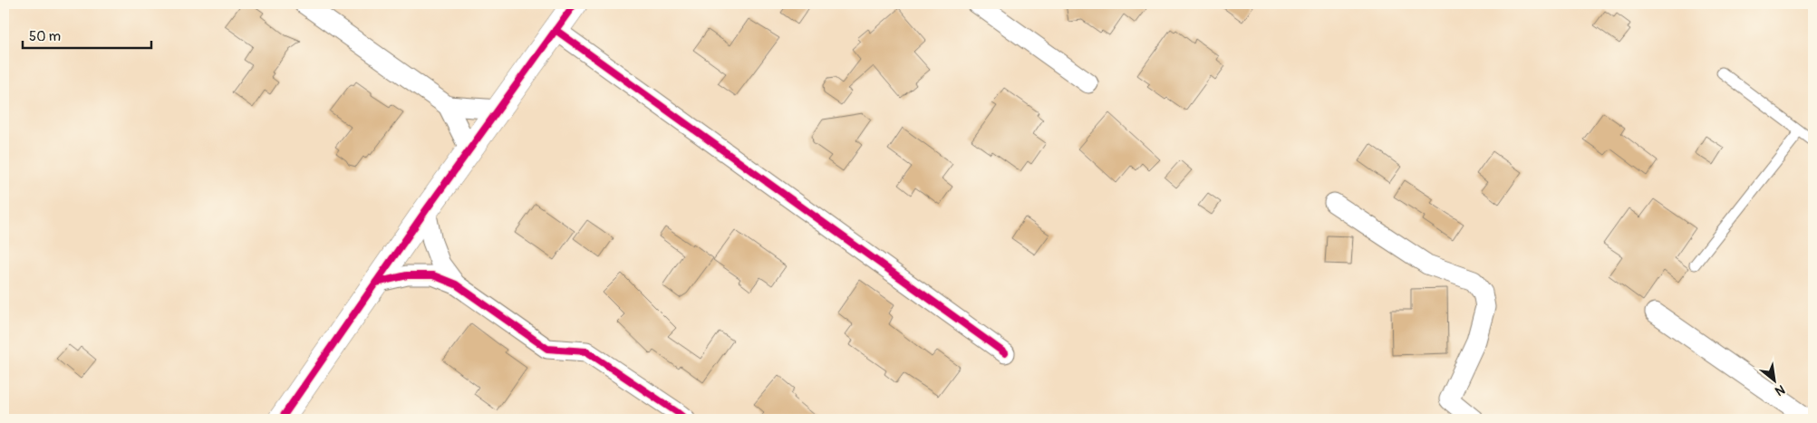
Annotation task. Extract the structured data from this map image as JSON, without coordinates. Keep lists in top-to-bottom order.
{
  "scale_bar": "50 m",
  "north": "bottom right"
}
